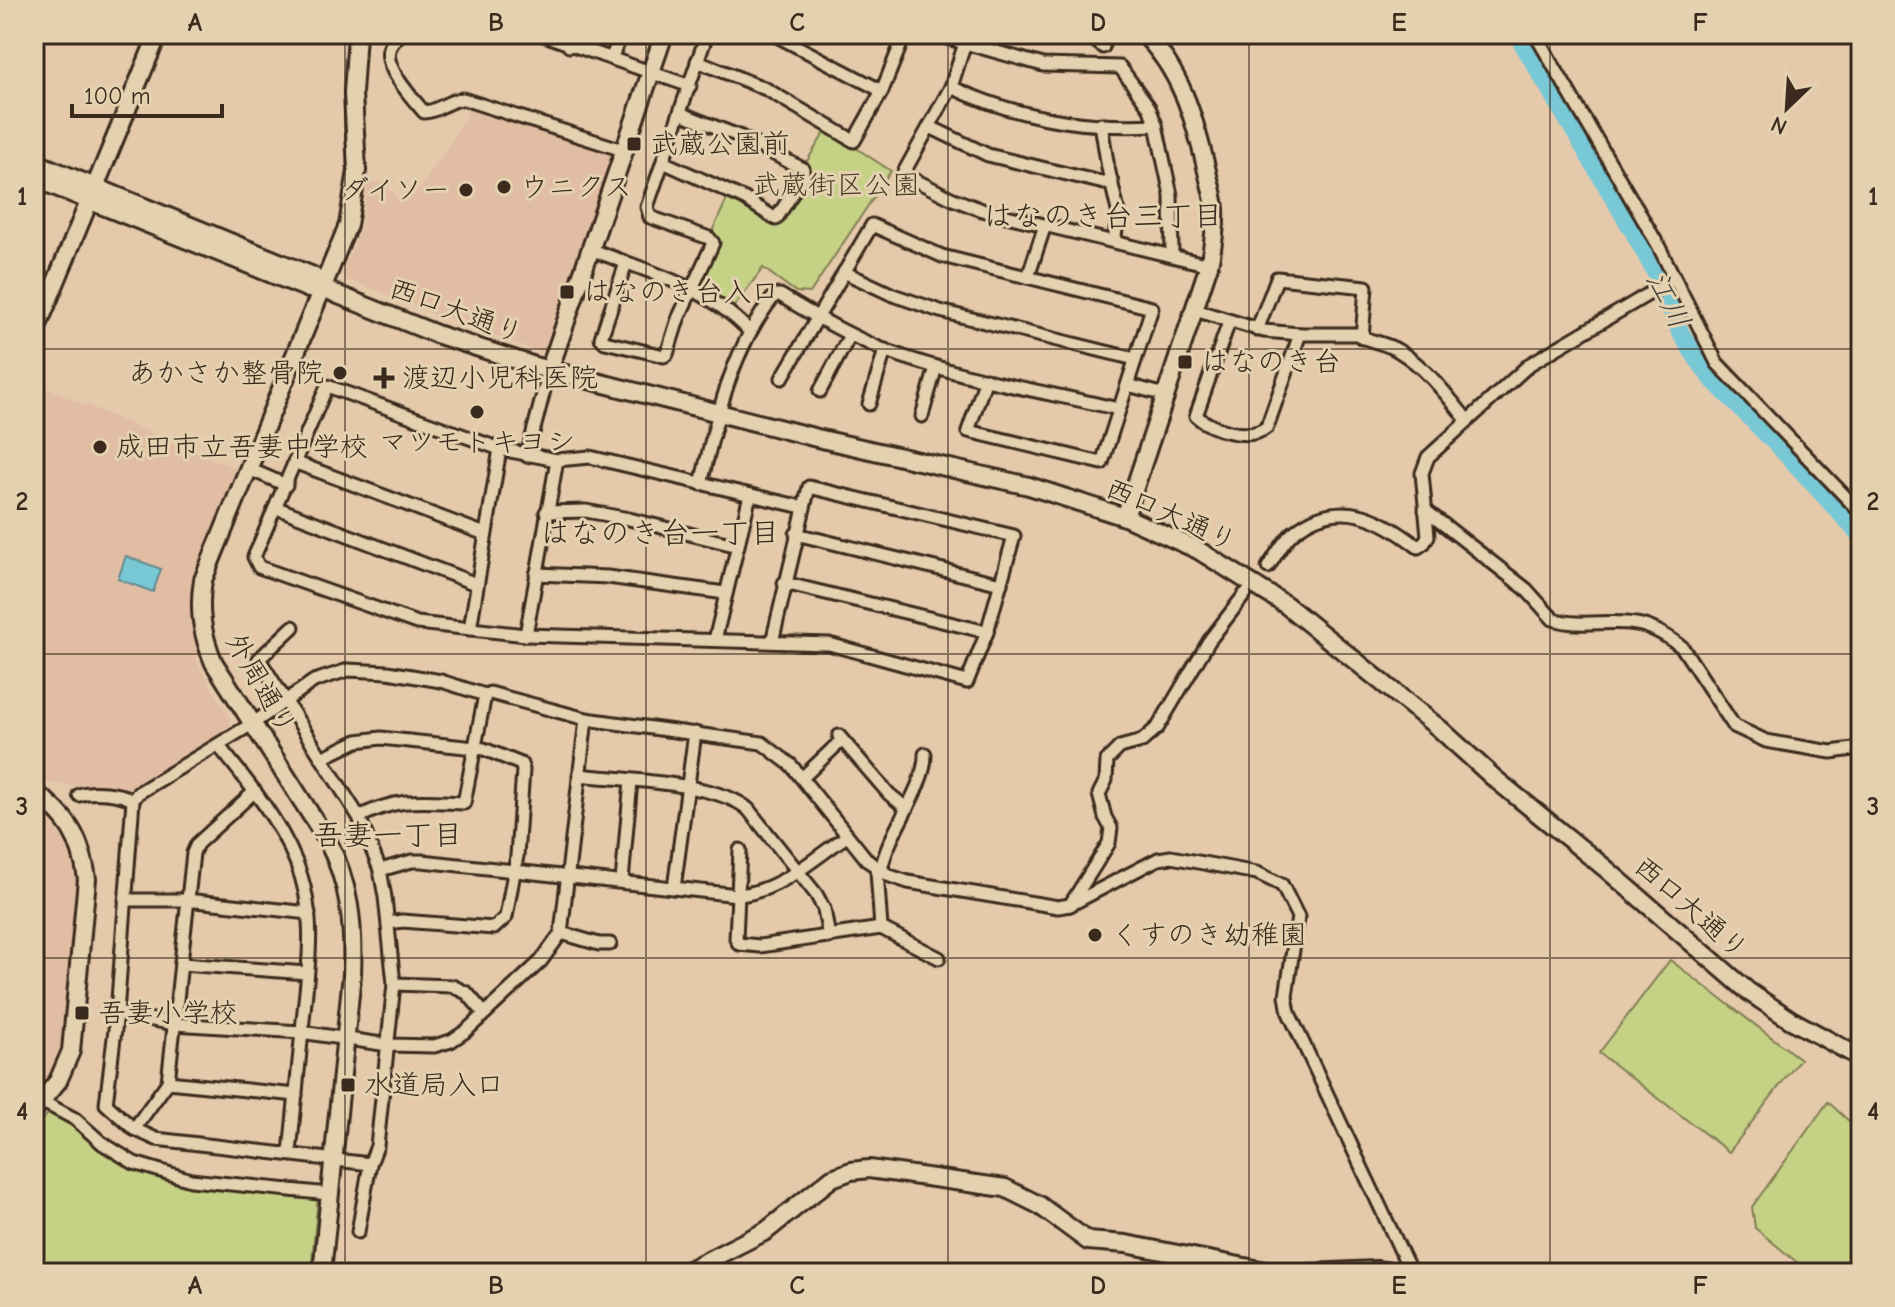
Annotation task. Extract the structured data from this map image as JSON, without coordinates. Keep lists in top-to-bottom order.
{
  "streets": {
    "street": ["西口大通り", "外周通り"]
  },
  "crossings": [
    ["西口大通り", "外周通り"]
  ],
  "districts": ["はなのき台三丁目", "はなのき台一丁目", "吾妻一丁目"],
  "water": ["江川"],
  "parks": ["武蔵街区公園"],
  "places": {
    "transit": [
      "武蔵公園前",
      "はなのき台入口",
      "はなのき台",
      "吾妻小学校",
      "水道局入口"
    ],
    "other": [
      "ウニクス",
      "ダイソー",
      "あかさか整骨院",
      "マツモトキヨシ",
      "成田市立吾妻中学校",
      "くすのき幼稚園"
    ],
    "health": ["渡辺小児科医院"]
  },
  "scale_bar": "100 m",
  "north": "bottom left",
  "grid": {
    "columns": [
      "A",
      "B",
      "C",
      "D",
      "E",
      "F"
    ],
    "rows": [
      "1",
      "2",
      "3",
      "4"
    ]
  }
}
